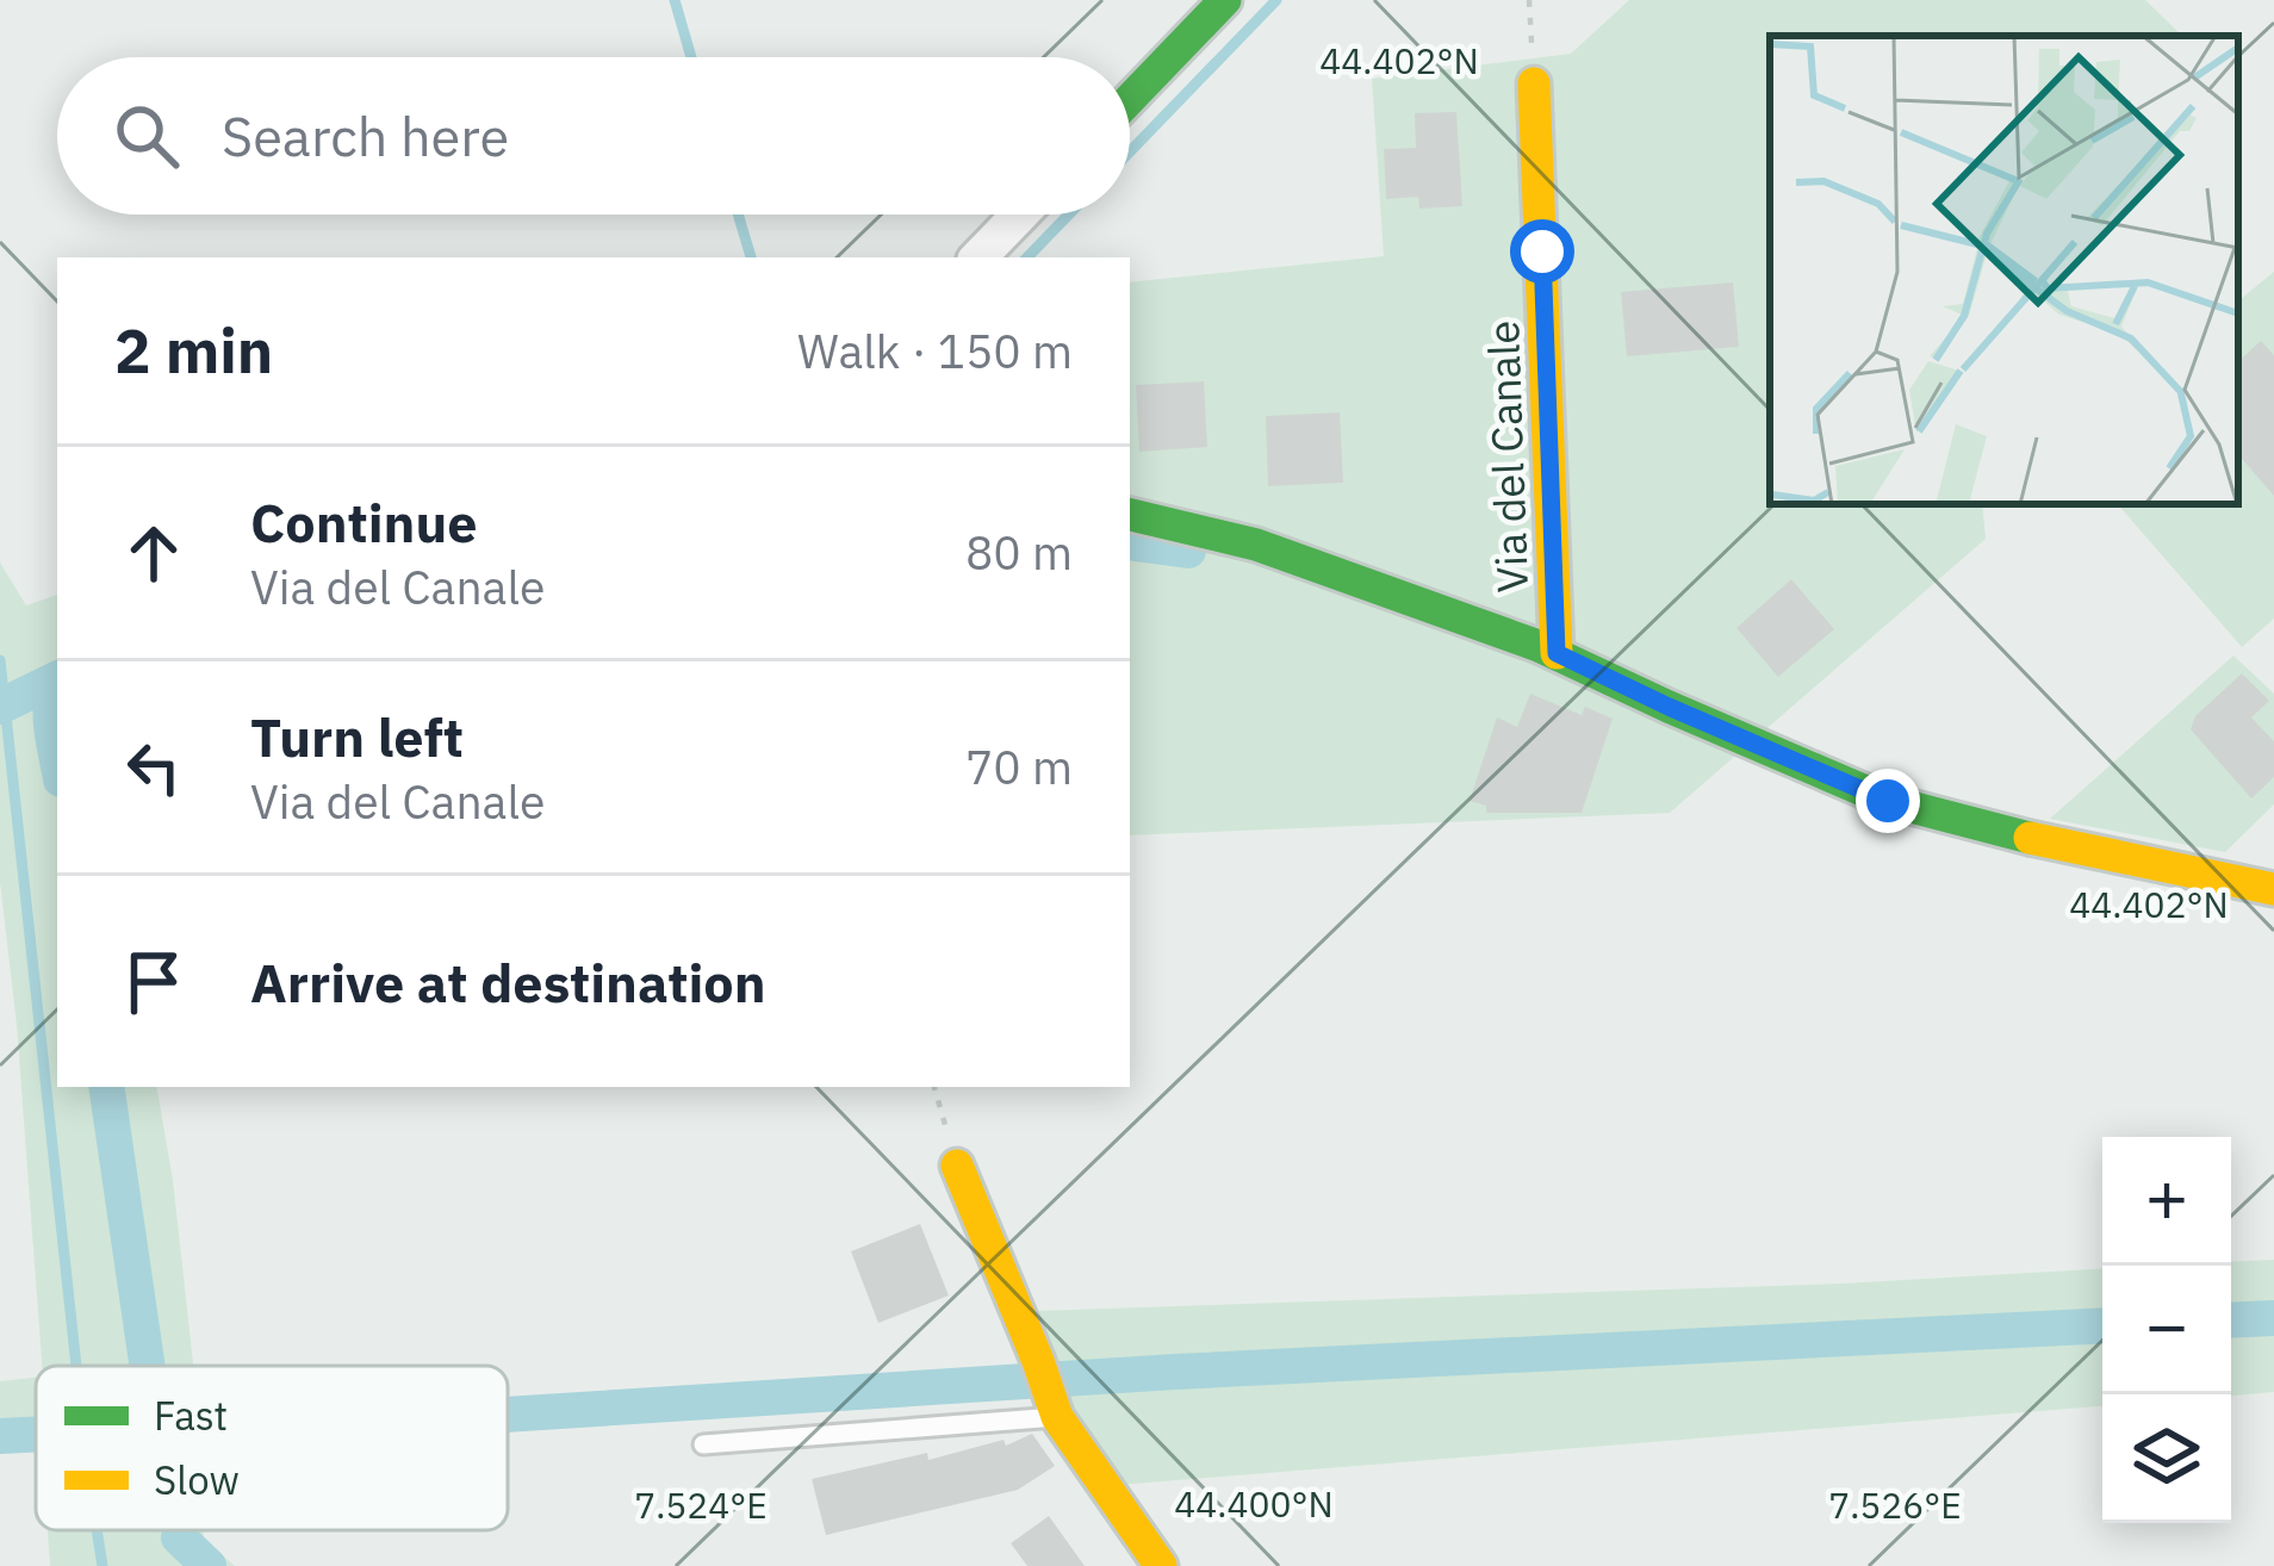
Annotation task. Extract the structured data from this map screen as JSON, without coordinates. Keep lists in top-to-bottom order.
{
  "streets": {
    "street": ["Via del Canale"]
  },
  "legend": ["Fast", "Slow"],
  "page": {
    "search": "Search here",
    "heading": ["2 min", "Walk · 150 m"],
    "list": [
      ["Continue", "Via del Canale", "80 m"],
      ["Turn left", "Via del Canale", "70 m"],
      "Arrive at destination"
    ],
    "map_buttons": ["+", "−"]
  },
  "coordinates": [
    "44.402°N",
    "44.400°N",
    "7.524°E",
    "7.526°E"
  ]
}
